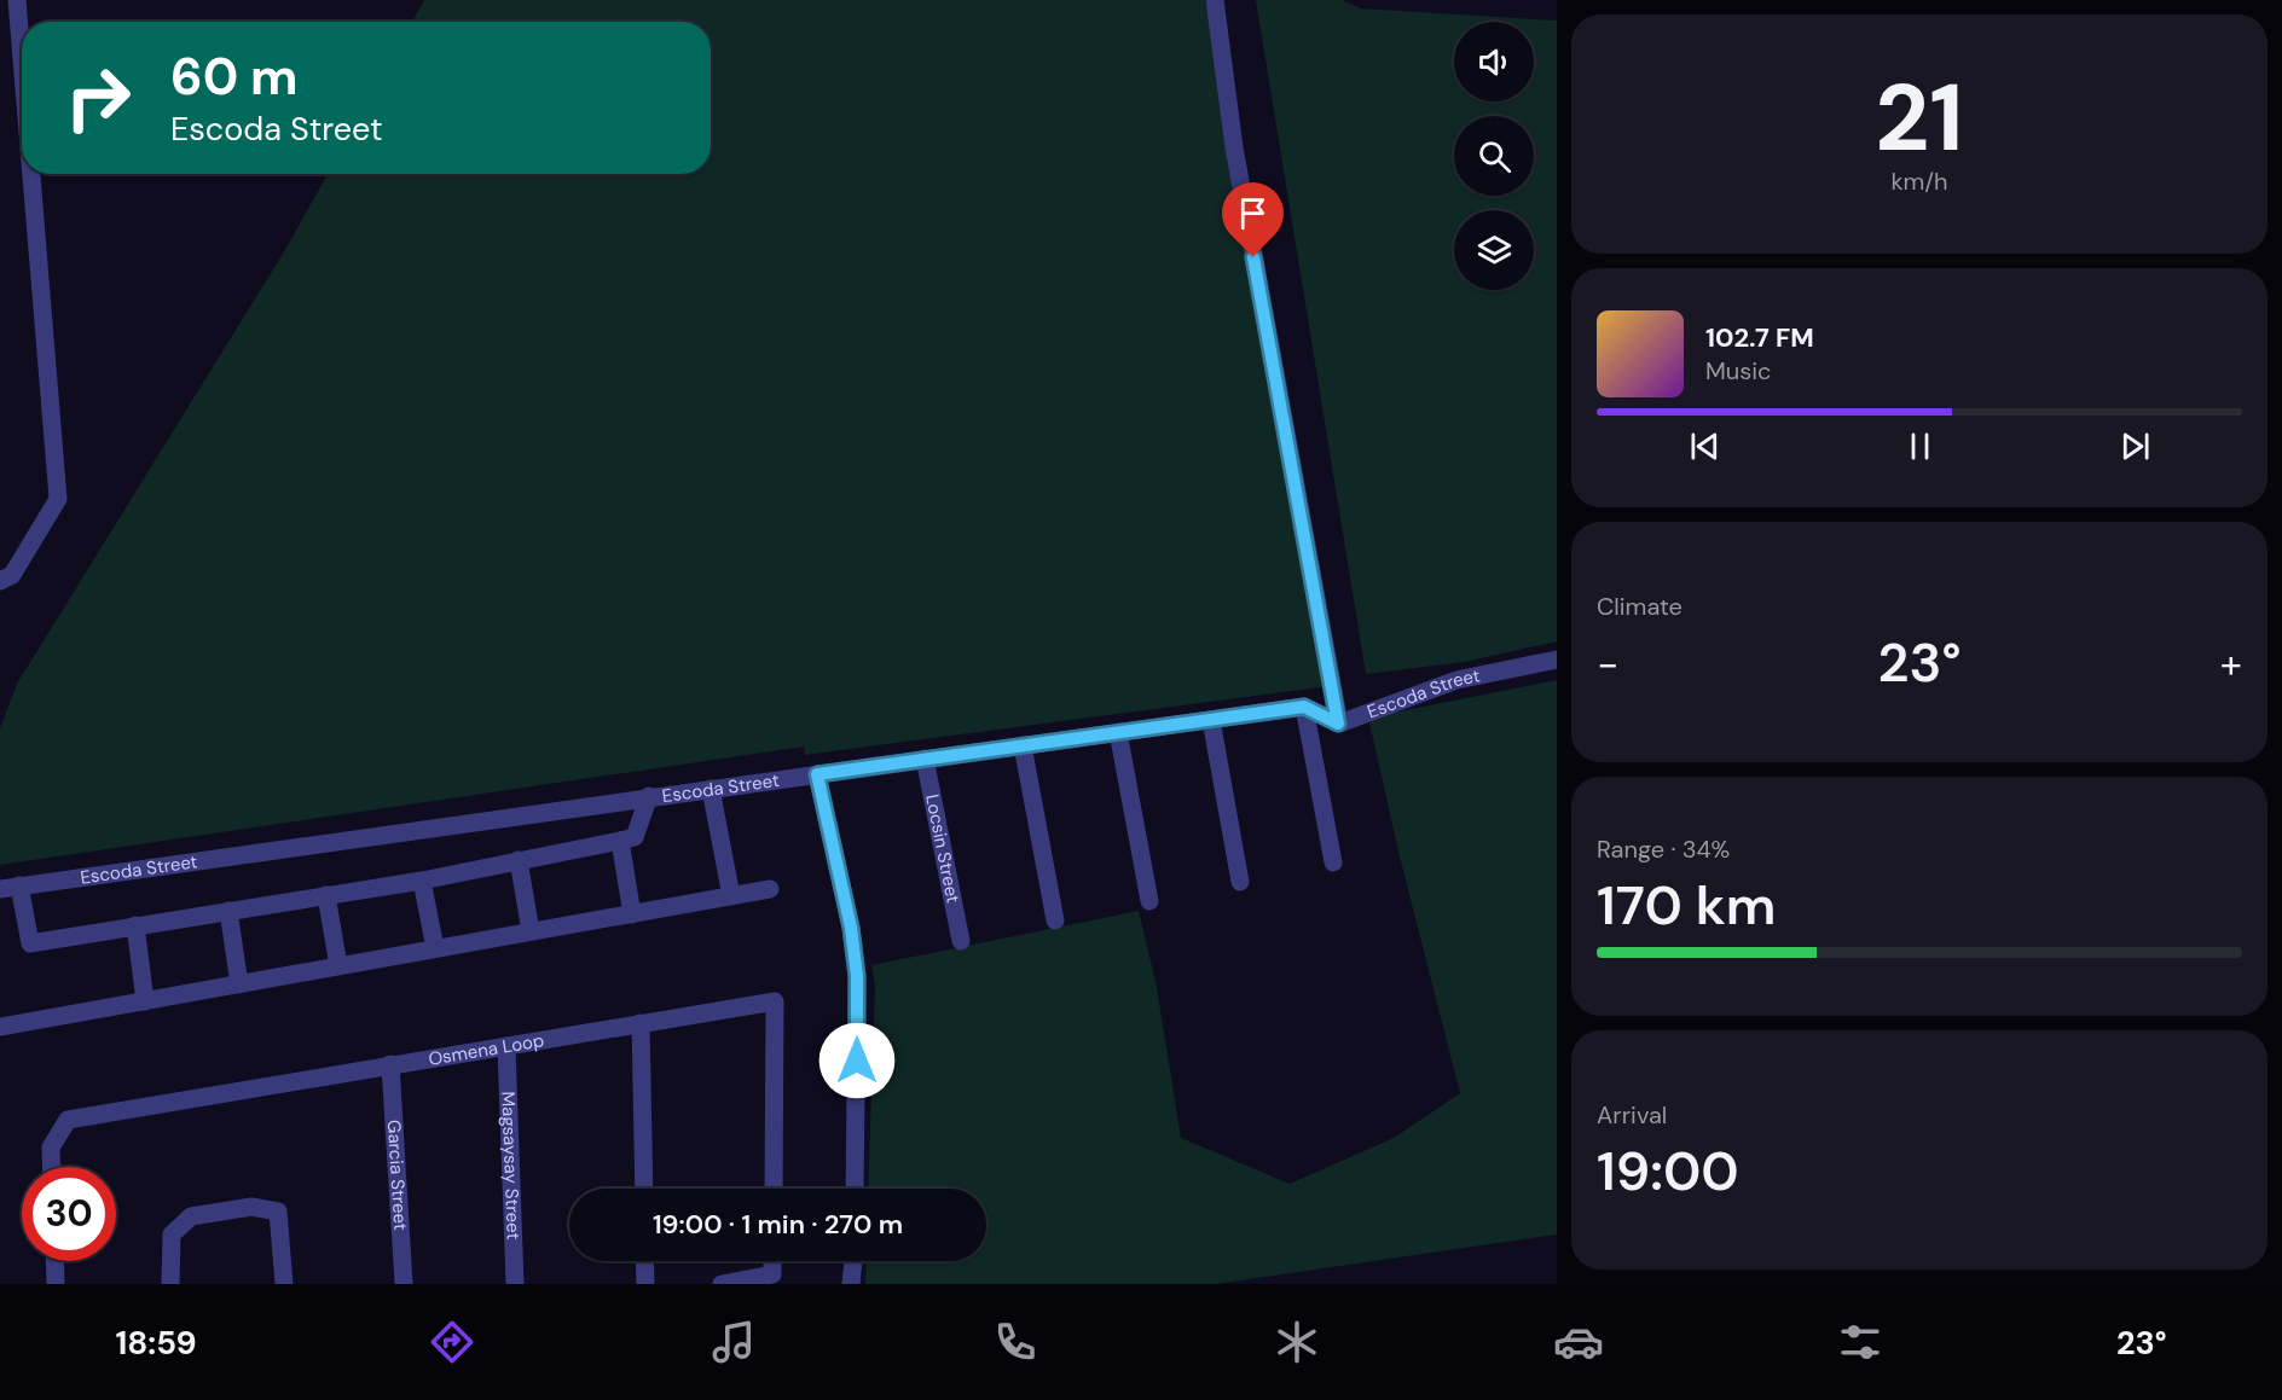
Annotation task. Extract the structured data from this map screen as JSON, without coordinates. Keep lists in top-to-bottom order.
{
  "streets": {
    "street": [
      "Escoda Street",
      "Locsin Street",
      "Osmena Loop",
      "Magsaysay Street",
      "Garcia Street"
    ]
  },
  "crossings": [
    ["Escoda Street", "Locsin Street"],
    ["Osmena Loop", "Magsaysay Street"],
    ["Osmena Loop", "Garcia Street"]
  ],
  "page": {
    "tile": [
      ["21", "km/h"],
      "Climate",
      ["Range · 34%", "170 km"],
      ["Arrival", "19:00"]
    ],
    "turn": ["60 m", "Escoda Street"],
    "song": ["102.7 FM", "Music"],
    "heat": ["−", "23°", "+"],
    "limit": "30",
    "trip": "19:00 · 1 min · 270 m",
    "tabs": ["18:59", "23°"]
  }
}
